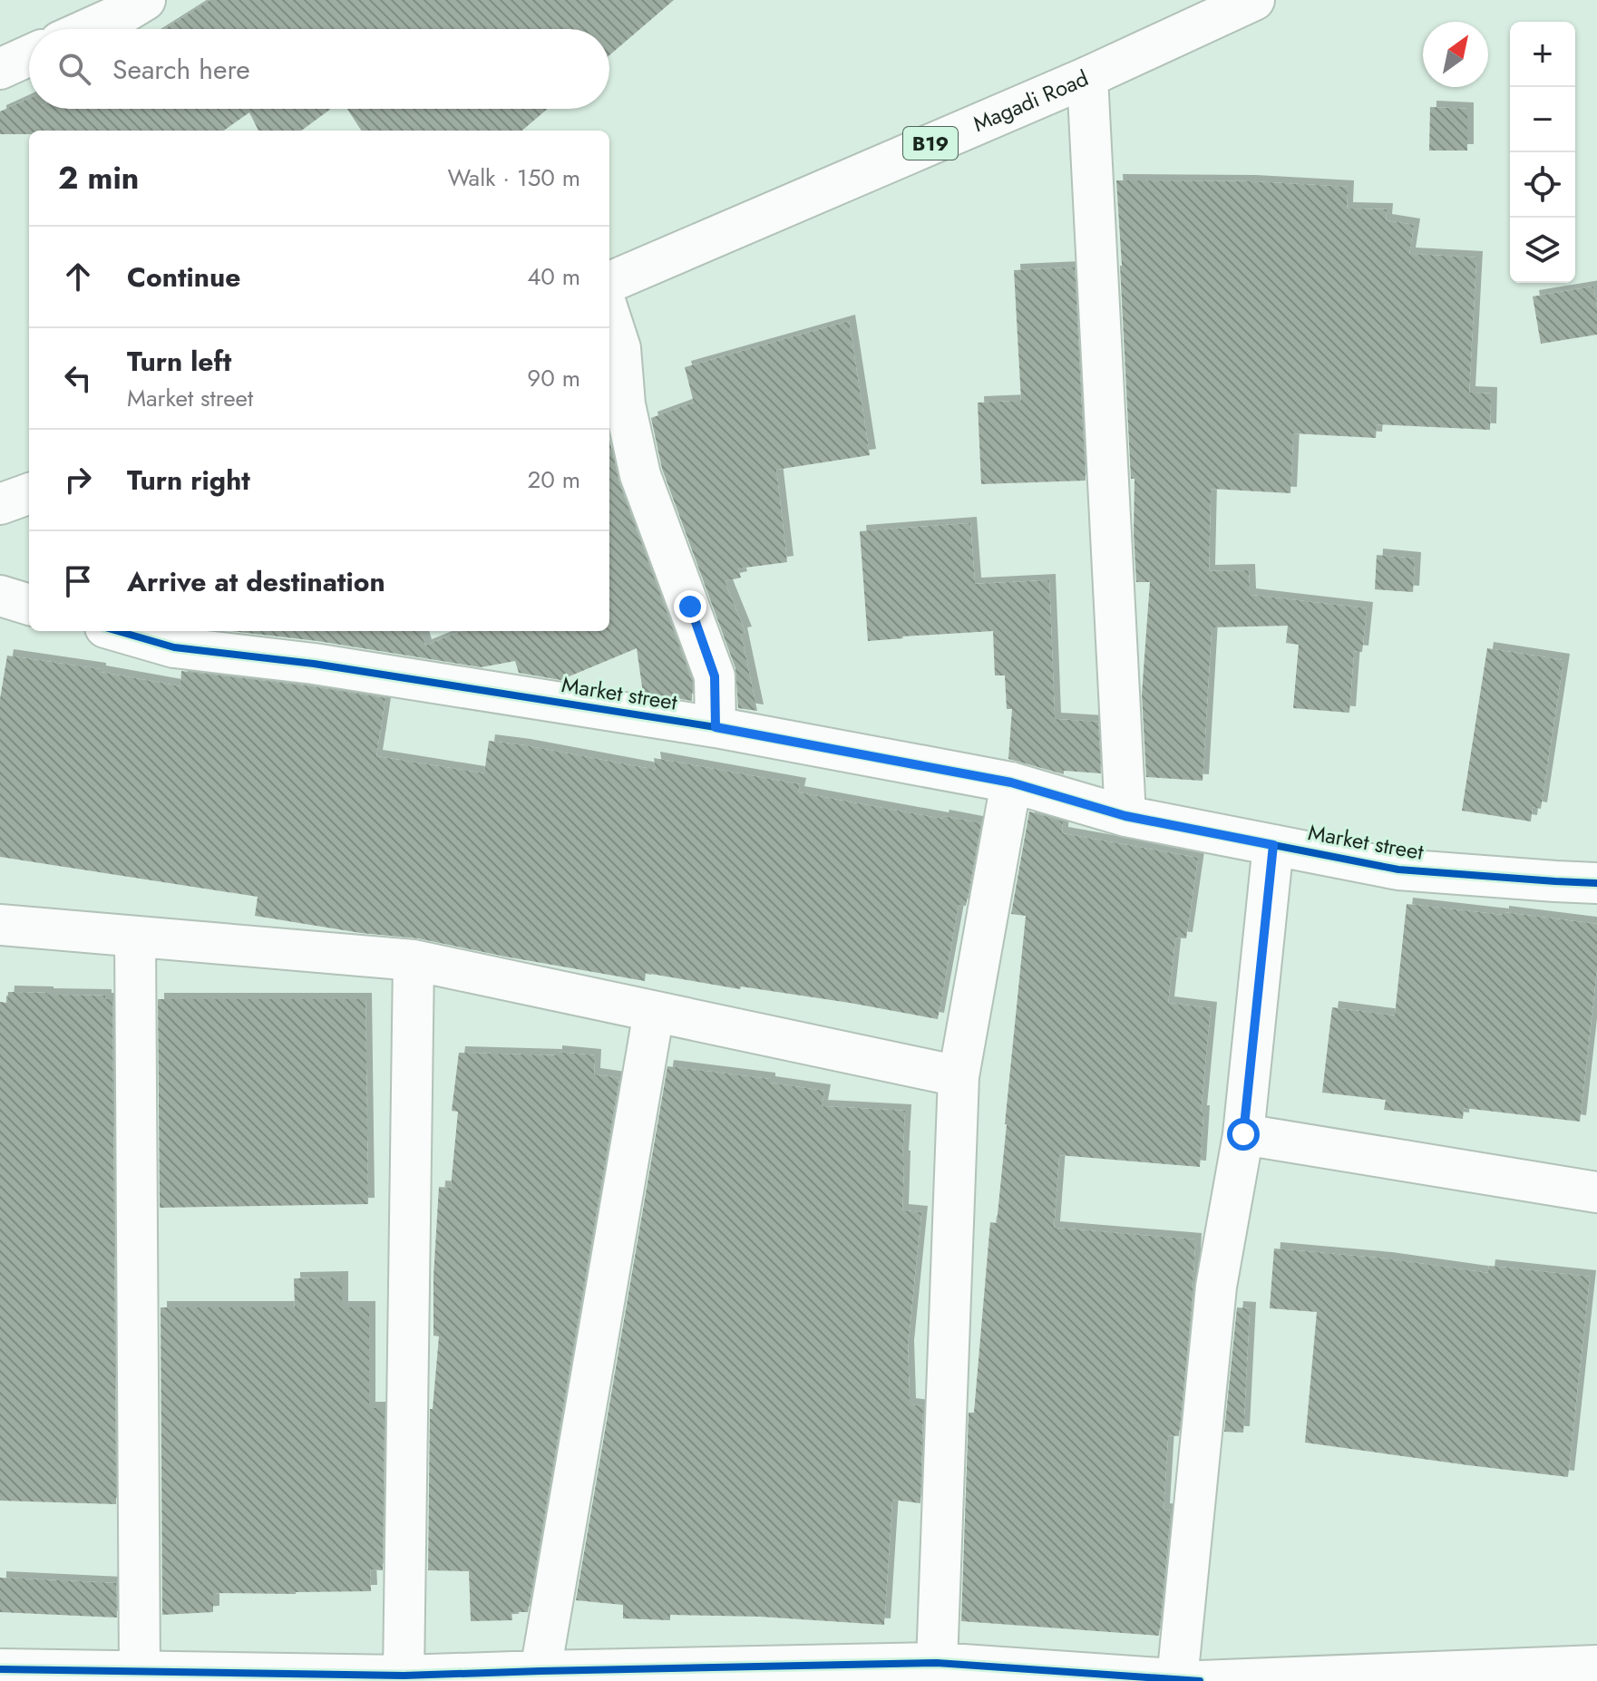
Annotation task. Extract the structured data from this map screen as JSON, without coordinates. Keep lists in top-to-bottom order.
{
  "streets": {
    "main road": ["Magadi Road", "B19", "Market street"]
  },
  "north": "top right",
  "page": {
    "map_buttons": ["+", "−"],
    "search": "Search here",
    "heading": ["2 min", "Walk · 150 m"],
    "list": [
      ["Continue", "40 m"],
      ["Turn left", "Market street", "90 m"],
      ["Turn right", "20 m"],
      "Arrive at destination"
    ]
  }
}
